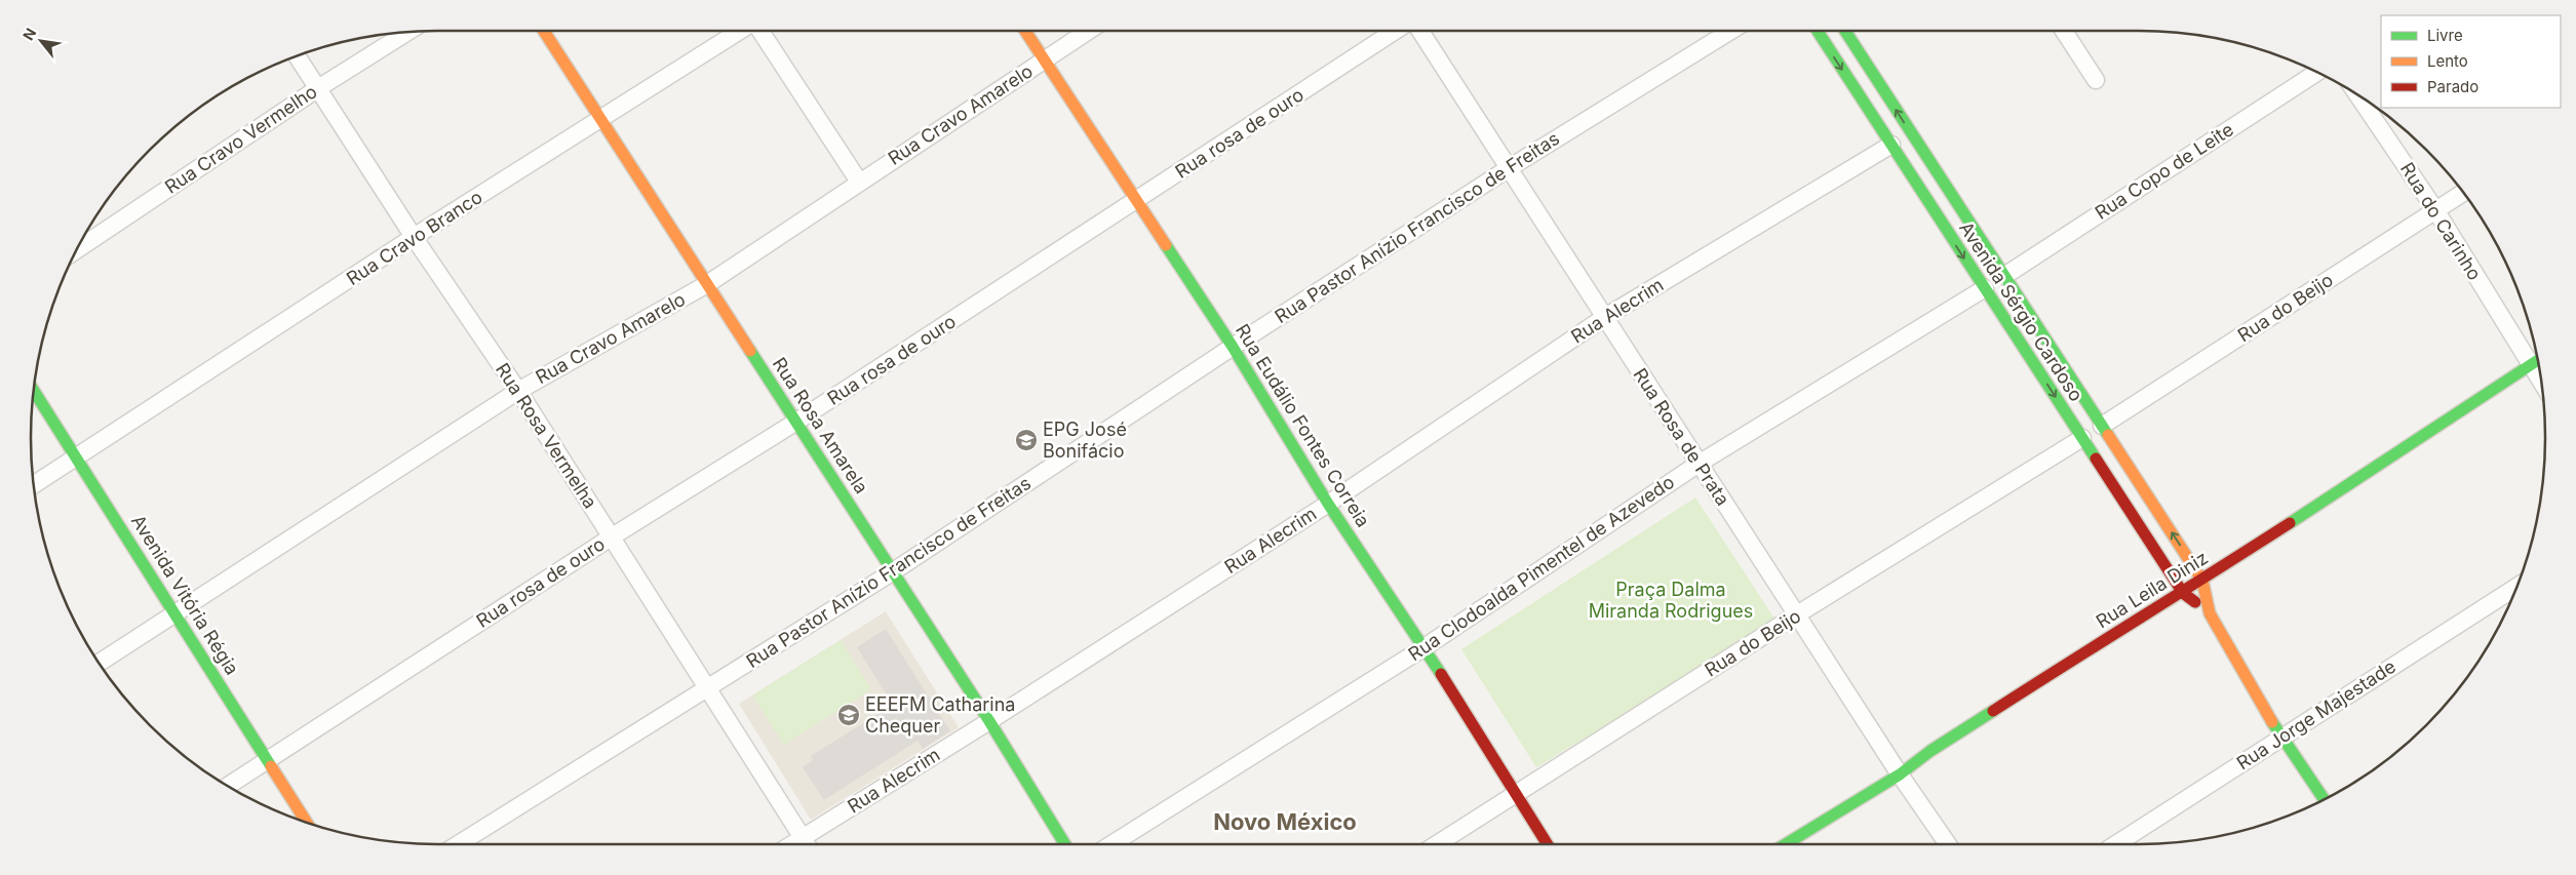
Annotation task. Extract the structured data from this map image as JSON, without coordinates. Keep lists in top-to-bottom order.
{
  "streets": {
    "street": [
      "Rua Cravo Amarelo",
      "Rua rosa de ouro",
      "Rua Cravo Vermelho",
      "Rua Copo de Leite",
      "Rua do Carinho",
      "Rua Pastor Anízio Francisco de Freitas",
      "Rua Cravo Branco",
      "Rua do Beijo",
      "Rua Alecrim",
      "Avenida Sérgio Cardoso",
      "Rua Rosa Amarela",
      "Rua Eudálio Fontes Correia",
      "Rua Rosa Vermelha",
      "Rua Rosa de Prata",
      "Rua Clodoalda Pimentel de Azevedo",
      "Rua Leila Diniz",
      "Avenida Vitória Régia",
      "Rua Jorge Majestade"
    ]
  },
  "crossings": [
    ["Rua Cravo Amarelo", "Rua Rosa Amarela"],
    ["Rua Cravo Amarelo", "Rua Eudálio Fontes Correia"],
    ["Rua Cravo Amarelo", "Rua Rosa Vermelha"],
    ["Rua Cravo Amarelo", "Avenida Vitória Régia"],
    ["Rua rosa de ouro", "Rua Rosa Amarela"],
    ["Rua rosa de ouro", "Rua Eudálio Fontes Correia"],
    ["Rua rosa de ouro", "Rua Rosa Vermelha"],
    ["Rua rosa de ouro", "Avenida Vitória Régia"],
    ["Rua Cravo Vermelho", "Rua Rosa Vermelha"],
    ["Rua Copo de Leite", "Avenida Sérgio Cardoso"],
    ["Rua do Carinho", "Rua do Beijo"],
    ["Rua do Carinho", "Rua Leila Diniz"],
    ["Rua Pastor Anízio Francisco de Freitas", "Rua Rosa Amarela"],
    ["Rua Pastor Anízio Francisco de Freitas", "Rua Eudálio Fontes Correia"],
    ["Rua Pastor Anízio Francisco de Freitas", "Rua Rosa Vermelha"],
    ["Rua Pastor Anízio Francisco de Freitas", "Rua Rosa de Prata"],
    ["Rua Cravo Branco", "Rua Rosa Amarela"],
    ["Rua Cravo Branco", "Rua Rosa Vermelha"],
    ["Rua Cravo Branco", "Avenida Vitória Régia"],
    ["Rua do Beijo", "Avenida Sérgio Cardoso"],
    ["Rua do Beijo", "Rua Eudálio Fontes Correia"],
    ["Rua do Beijo", "Rua Rosa de Prata"],
    ["Rua Alecrim", "Avenida Sérgio Cardoso"],
    ["Rua Alecrim", "Rua Rosa Amarela"],
    ["Rua Alecrim", "Rua Eudálio Fontes Correia"],
    ["Rua Alecrim", "Rua Rosa Vermelha"],
    ["Rua Alecrim", "Rua Rosa de Prata"],
    ["Avenida Sérgio Cardoso", "Rua Clodoalda Pimentel de Azevedo"],
    ["Avenida Sérgio Cardoso", "Rua Leila Diniz"],
    ["Avenida Sérgio Cardoso", "Rua Jorge Majestade"],
    ["Rua Eudálio Fontes Correia", "Rua Clodoalda Pimentel de Azevedo"],
    ["Rua Rosa de Prata", "Rua Clodoalda Pimentel de Azevedo"],
    ["Rua Rosa de Prata", "Rua Leila Diniz"]
  ],
  "districts": ["Novo México"],
  "parks": ["Praça Dalma Miranda Rodrigues"],
  "places": {
    "school or university": ["EPG José Bonifácio", "EEEFM Catharina Chequer"]
  },
  "legend": ["Livre", "Lento", "Parado"],
  "north": "top left"
}
